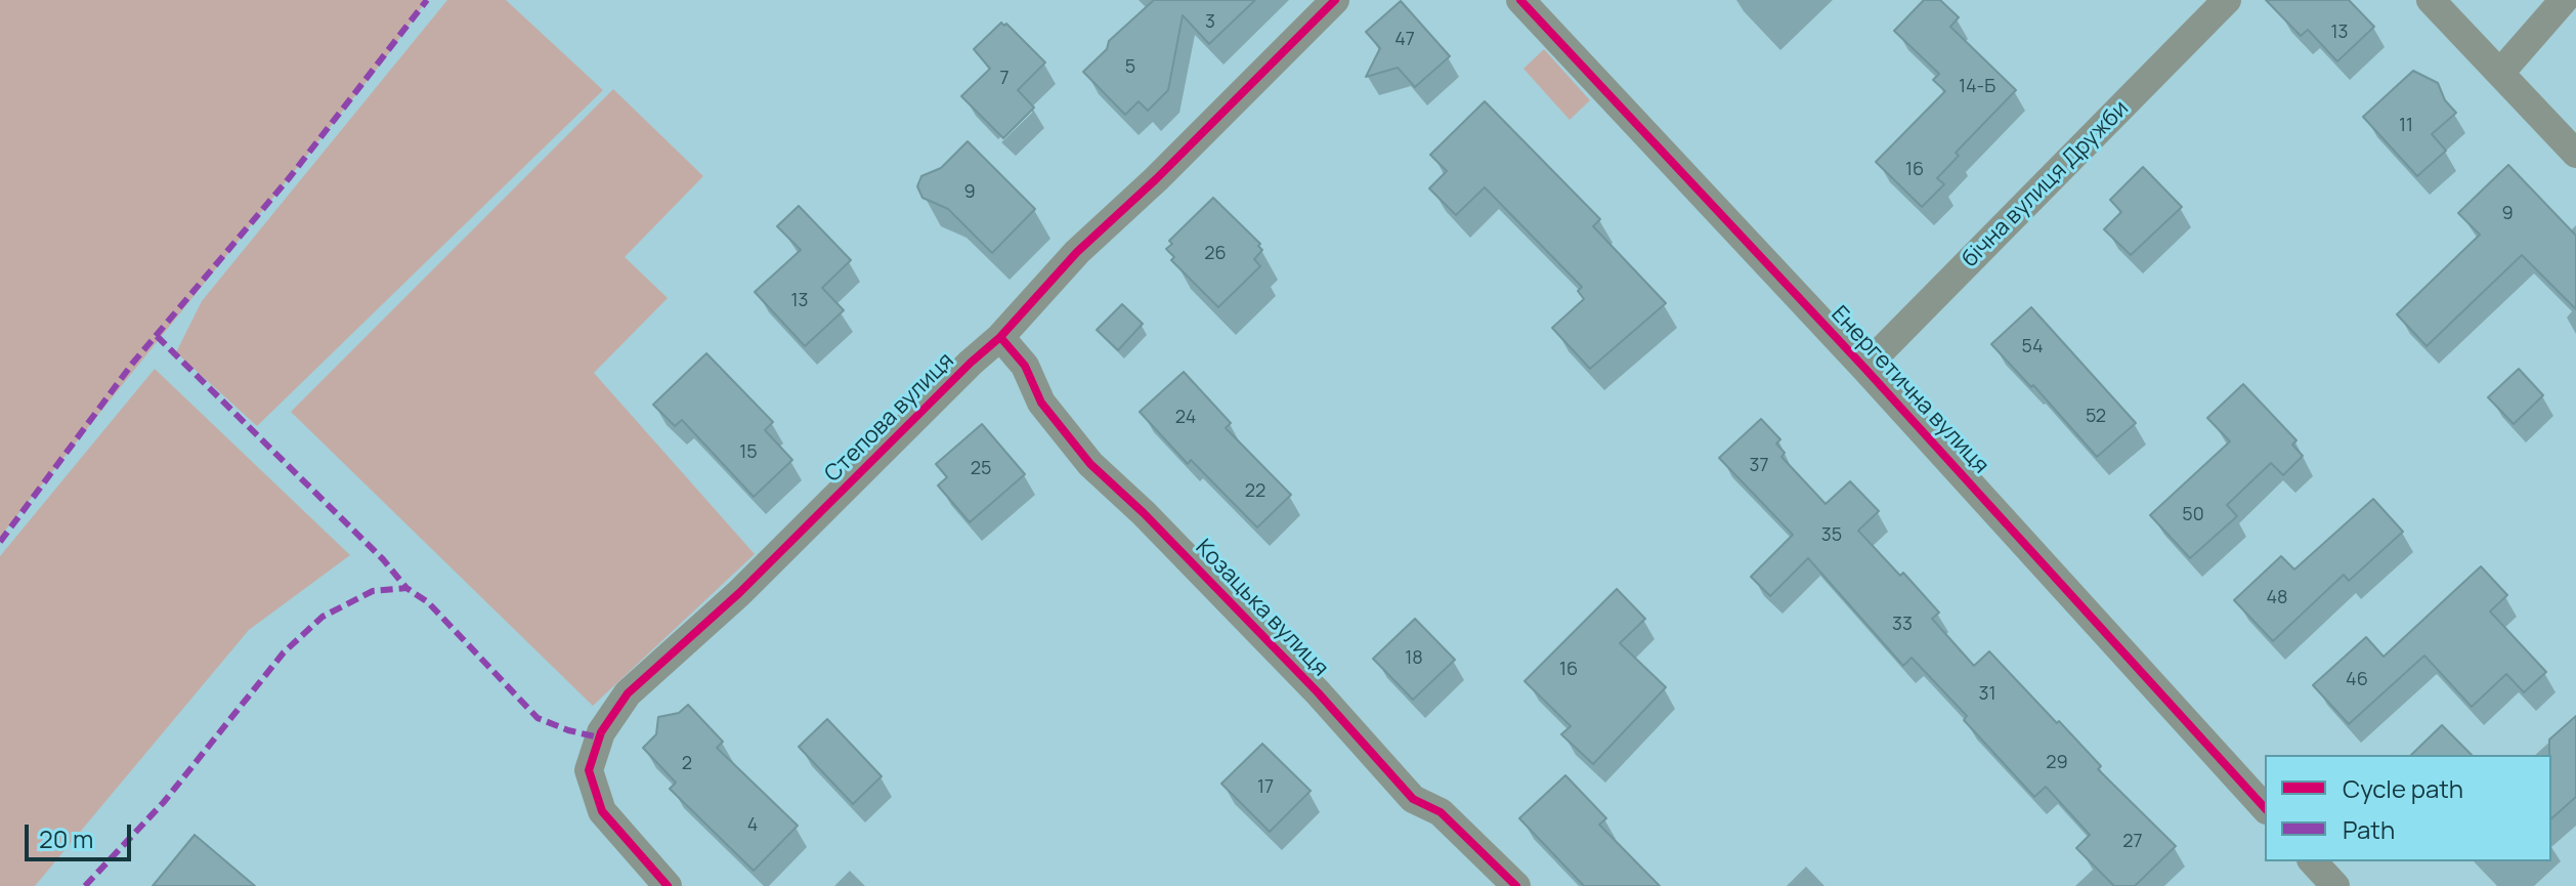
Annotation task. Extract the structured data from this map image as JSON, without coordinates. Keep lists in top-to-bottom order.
{
  "streets": {
    "street": [
      "бічна вулиця Дружби",
      "Енергетична вулиця",
      "Степова вулиця",
      "Козацька вулиця"
    ]
  },
  "crossings": [
    ["бічна вулиця Дружби", "Енергетична вулиця"],
    ["Степова вулиця", "Козацька вулиця"]
  ],
  "house_numbers": [
    "3",
    "13",
    "47",
    "5",
    "7",
    "14-Б",
    "11",
    "16",
    "9",
    "9",
    "26",
    "13",
    "54",
    "52",
    "24",
    "15",
    "37",
    "25",
    "22",
    "50",
    "35",
    "48",
    "33",
    "18",
    "16",
    "46",
    "31",
    "29",
    "2",
    "17",
    "4",
    "27"
  ],
  "legend": ["Cycle path", "Path"],
  "scale_bar": "20 m"
}
